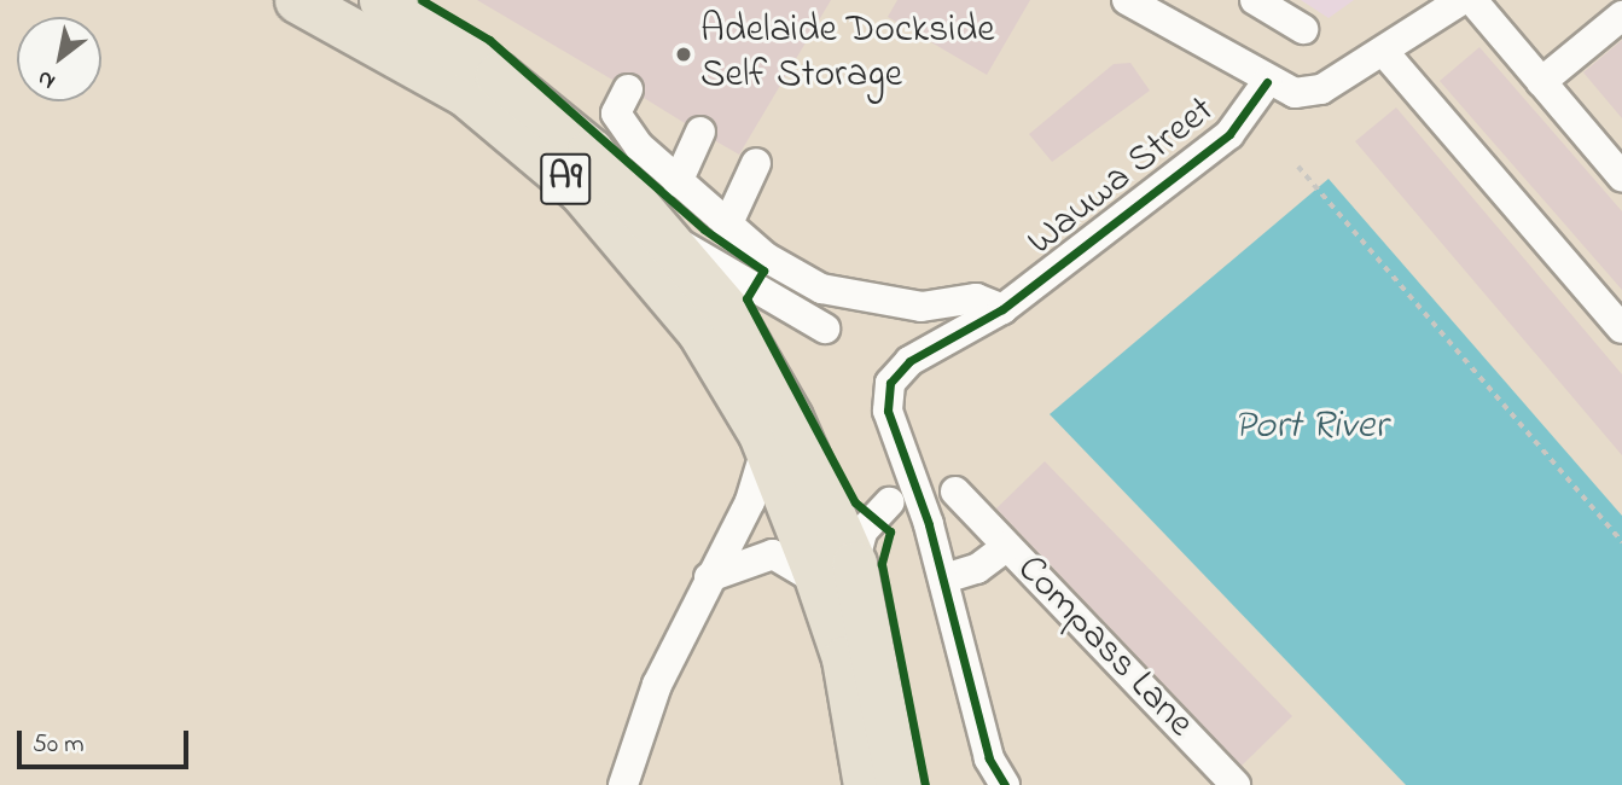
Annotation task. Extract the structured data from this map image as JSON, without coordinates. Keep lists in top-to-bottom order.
{
  "streets": {
    "highway": ["A9"],
    "street": ["Wauwa Street", "Compass Lane"]
  },
  "crossings": [
    ["Wauwa Street", "Compass Lane"]
  ],
  "water": ["Port River"],
  "places": ["Adelaide Dockside Self Storage"],
  "scale_bar": "50 m",
  "north": "bottom left"
}
